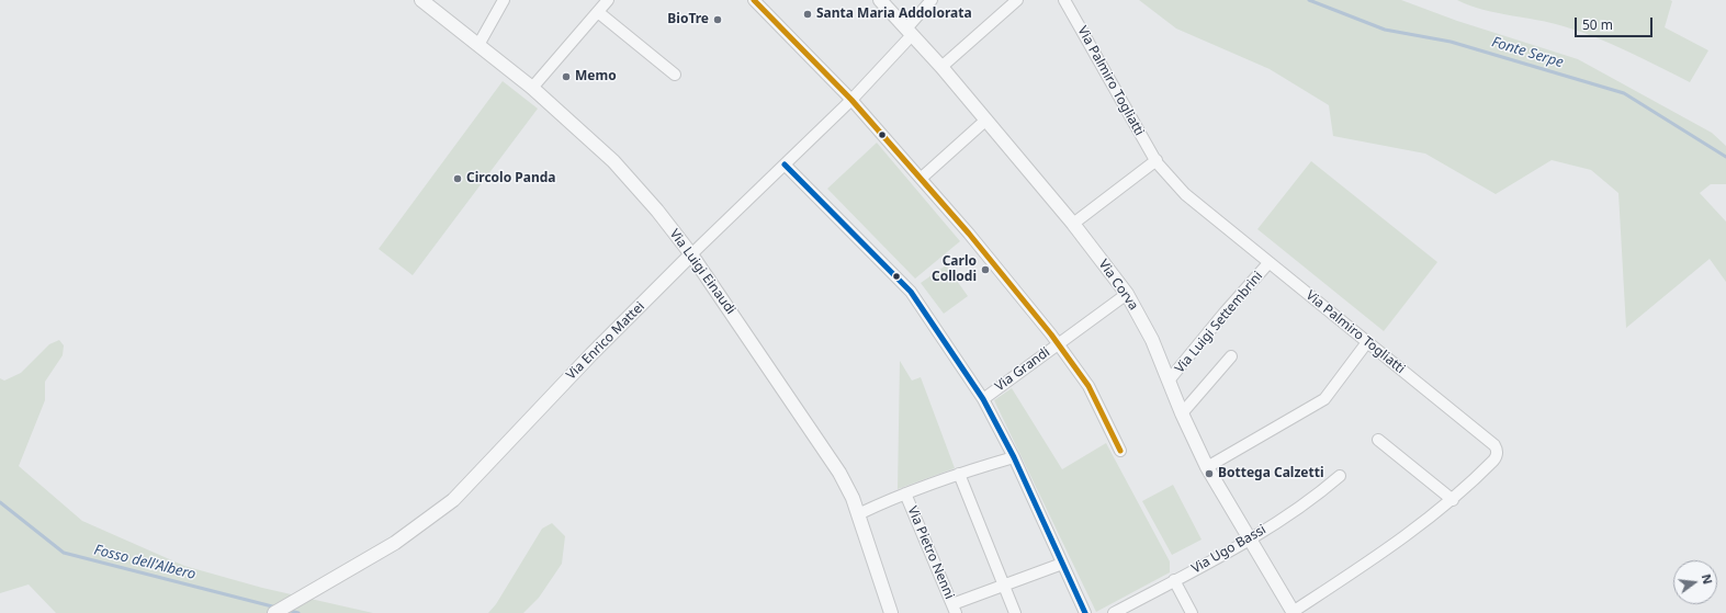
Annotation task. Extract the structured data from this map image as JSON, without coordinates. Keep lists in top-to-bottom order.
{
  "streets": {
    "street": [
      "Via Palmiro Togliatti",
      "Via Luigi Einaudi",
      "Via Corva",
      "Via Luigi Settembrini",
      "Via Enrico Mattei",
      "Via Grandi",
      "Via Ugo Bassi",
      "Via Pietro Nenni"
    ]
  },
  "crossings": [
    ["Via Palmiro Togliatti", "Via Corva"],
    ["Via Palmiro Togliatti", "Via Luigi Settembrini"],
    ["Via Luigi Einaudi", "Via Enrico Mattei"],
    ["Via Corva", "Via Luigi Settembrini"],
    ["Via Corva", "Via Enrico Mattei"],
    ["Via Corva", "Via Grandi"],
    ["Via Corva", "Via Ugo Bassi"]
  ],
  "water": ["Fonte Serpe", "Fosso dell'Albero"],
  "places": [
    "Santa Maria Addolorata",
    "BioTre",
    "Memo",
    "Circolo Panda",
    "Carlo Collodi",
    "Bottega Calzetti"
  ],
  "scale_bar": "50 m",
  "north": "right"
}
